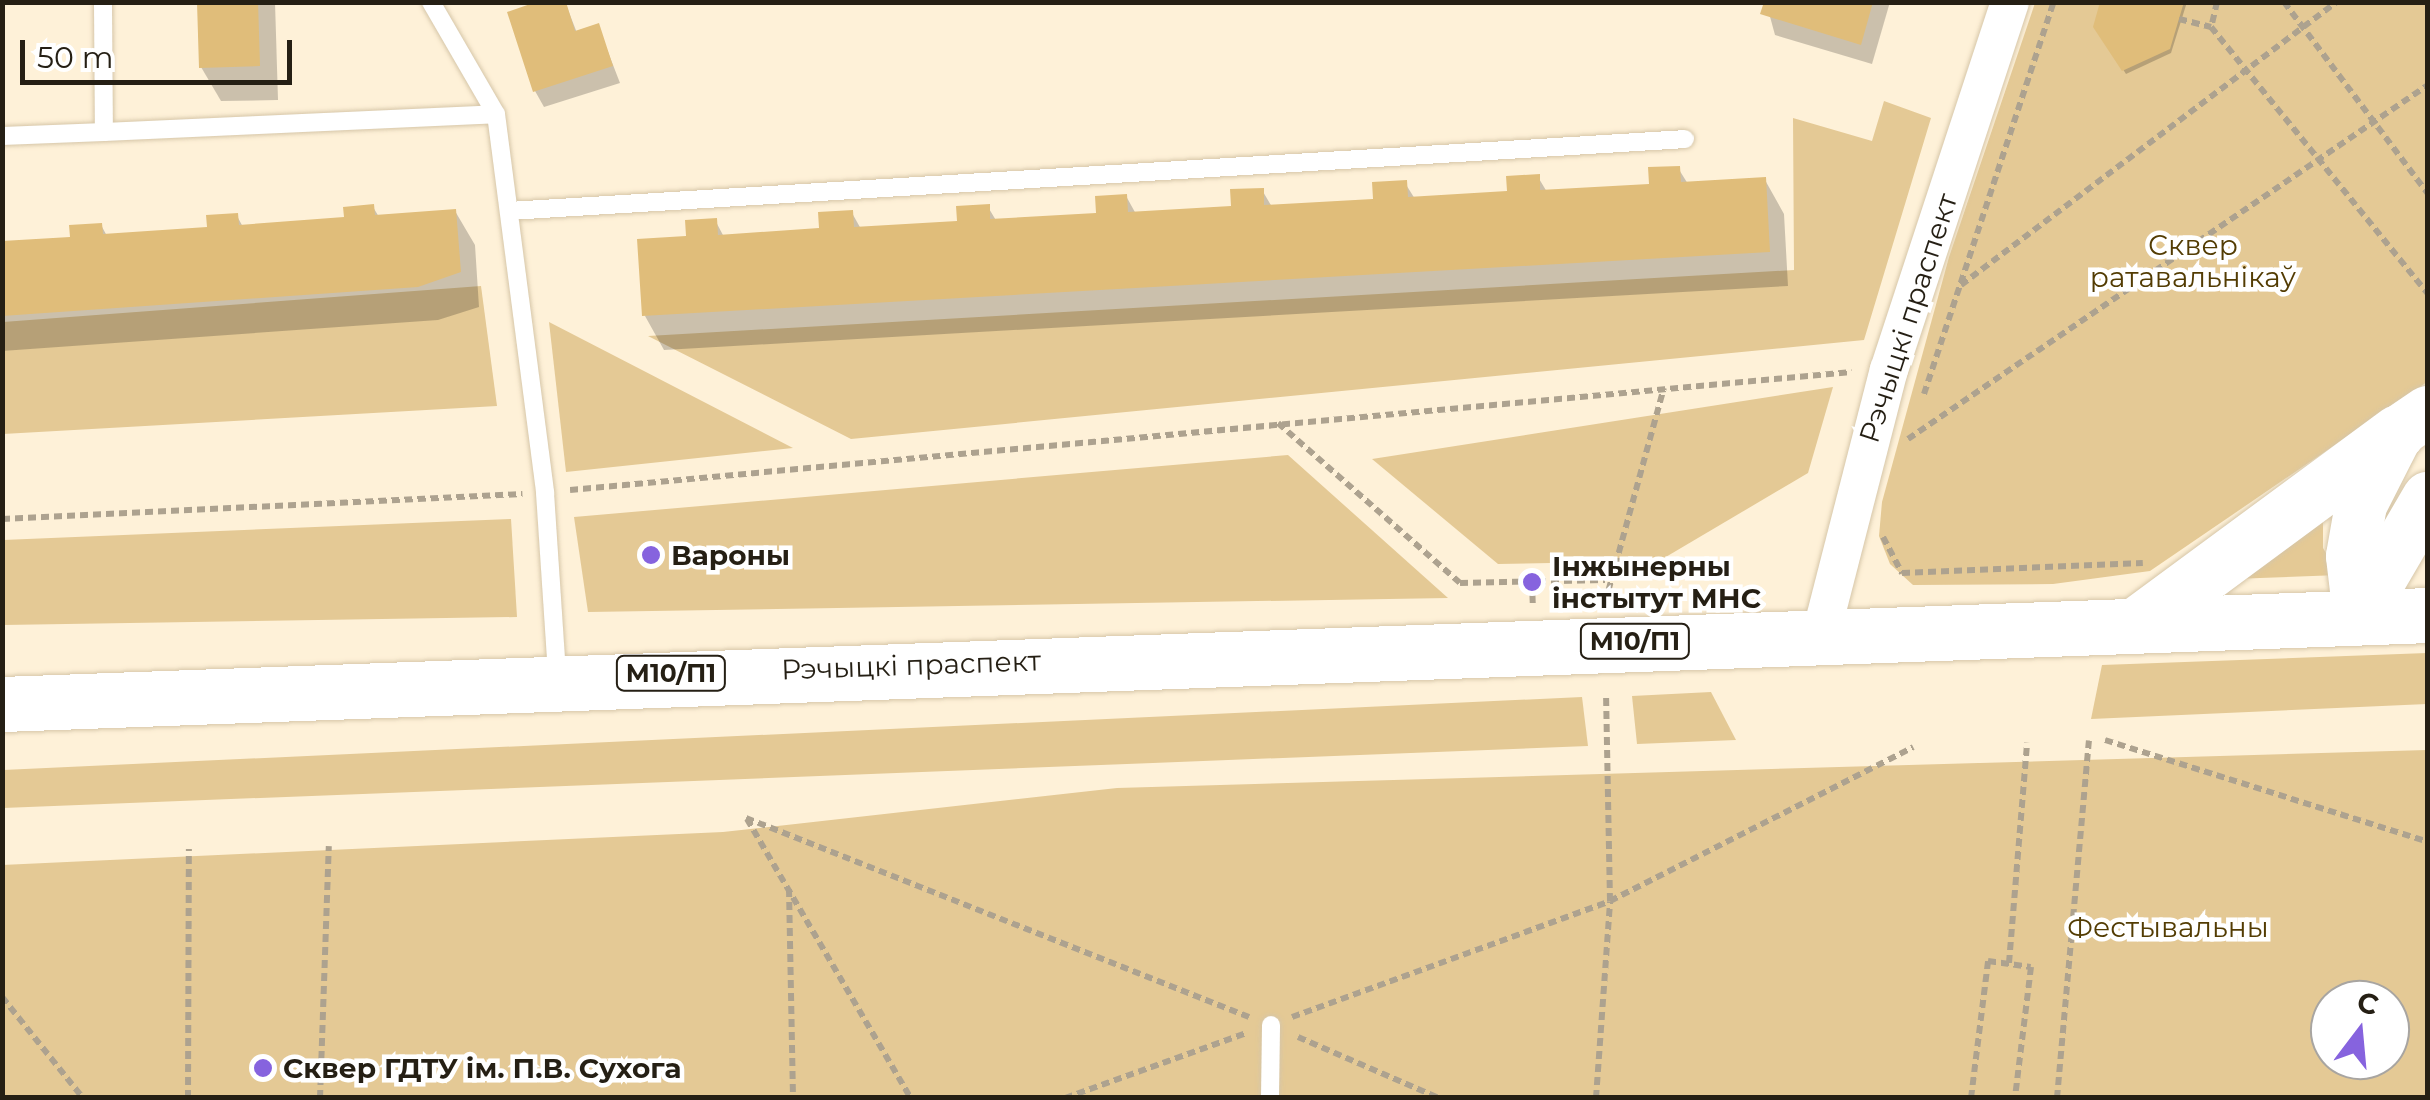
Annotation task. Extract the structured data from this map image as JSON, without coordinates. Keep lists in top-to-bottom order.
{
  "streets": {
    "main road": ["Рэчыцкі праспект", "М10/П1"]
  },
  "parks": ["Сквер ратавальнікаў", "Фестывальны"],
  "places": ["Вароны", "Інжынерны інстытут МНС", "Сквер ГДТУ ім. П.В. Сухога"],
  "scale_bar": "50 m",
  "north": "top"
}
